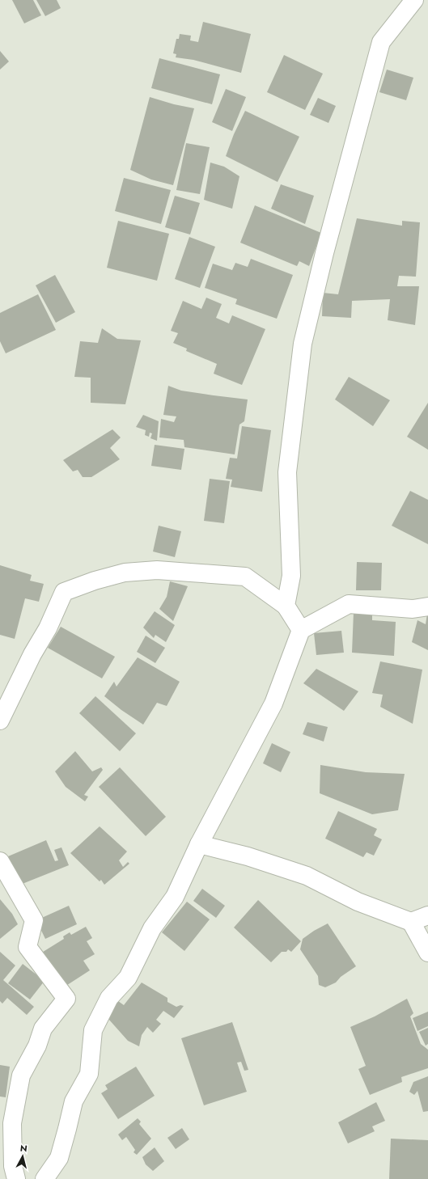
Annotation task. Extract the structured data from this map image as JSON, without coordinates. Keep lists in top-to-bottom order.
{
  "north": "top"
}
